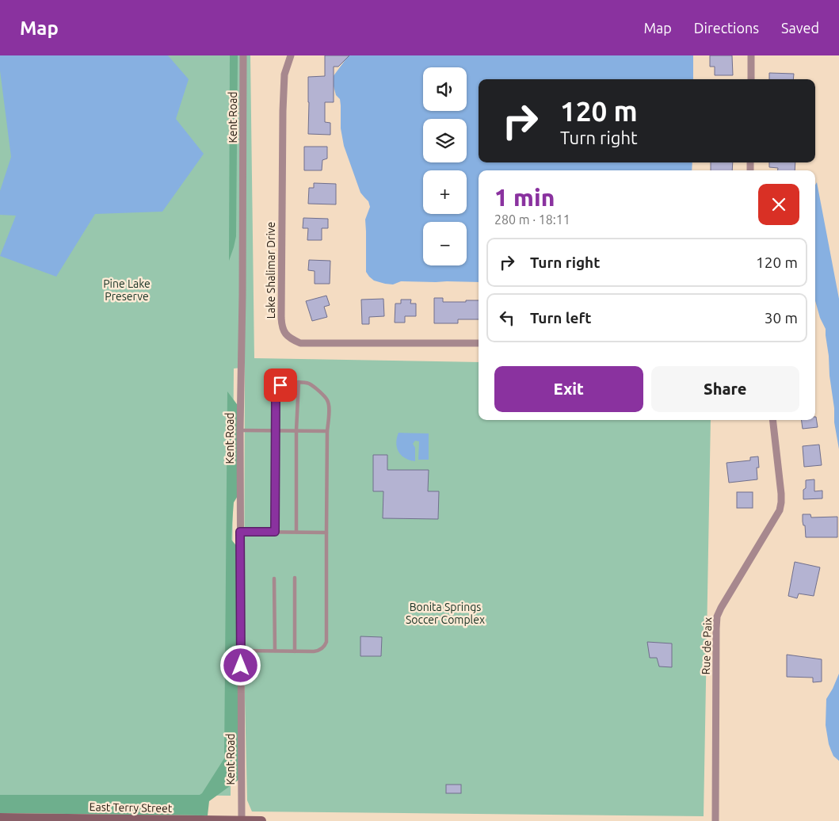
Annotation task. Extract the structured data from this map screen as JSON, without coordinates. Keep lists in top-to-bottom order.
{
  "streets": {
    "street": [
      "Kent Road",
      "Lake Shalimar Drive",
      "Rue de Paix",
      "East Terry Street"
    ]
  },
  "crossings": [
    ["Kent Road", "East Terry Street"]
  ],
  "parks": ["Pine Lake Preserve", "Bonita Springs Soccer Complex"],
  "page": {
    "header": "Map",
    "nav": ["Map", "Directions", "Saved"],
    "map_buttons": ["+", "−"],
    "turn": ["120 m", "Turn right"],
    "heading": ["1 min", "280 m · 18:11"],
    "list": [
      {
        "name": "Turn right",
        "value": "120 m"
      },
      {
        "name": "Turn left",
        "value": "30 m"
      }
    ],
    "buttons": ["Exit", "Share"]
  }
}
